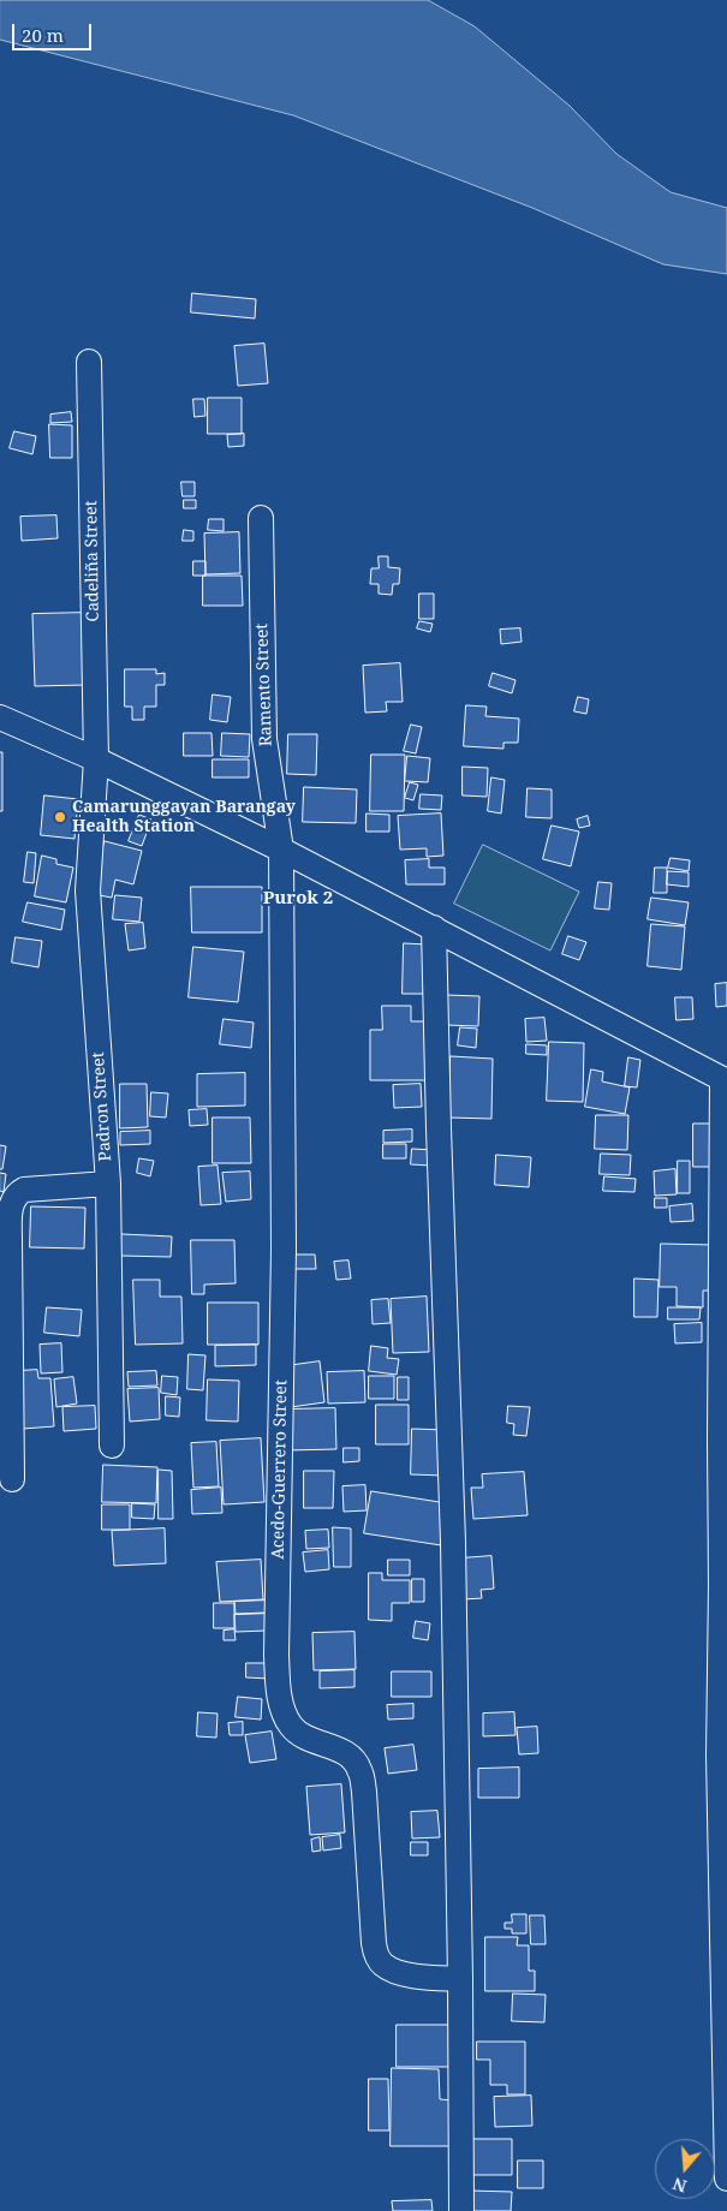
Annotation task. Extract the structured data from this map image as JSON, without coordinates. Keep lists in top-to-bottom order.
{
  "streets": {
    "street": [
      "Cadeliña Street",
      "Ramento Street",
      "Padron Street",
      "Acedo-Guerrero Street"
    ]
  },
  "crossings": [
    ["Cadeliña Street", "Padron Street"],
    ["Ramento Street", "Acedo-Guerrero Street"]
  ],
  "districts": ["Purok 2"],
  "places": ["Camarunggayan Barangay Health Station"],
  "scale_bar": "20 m",
  "north": "bottom"
}
